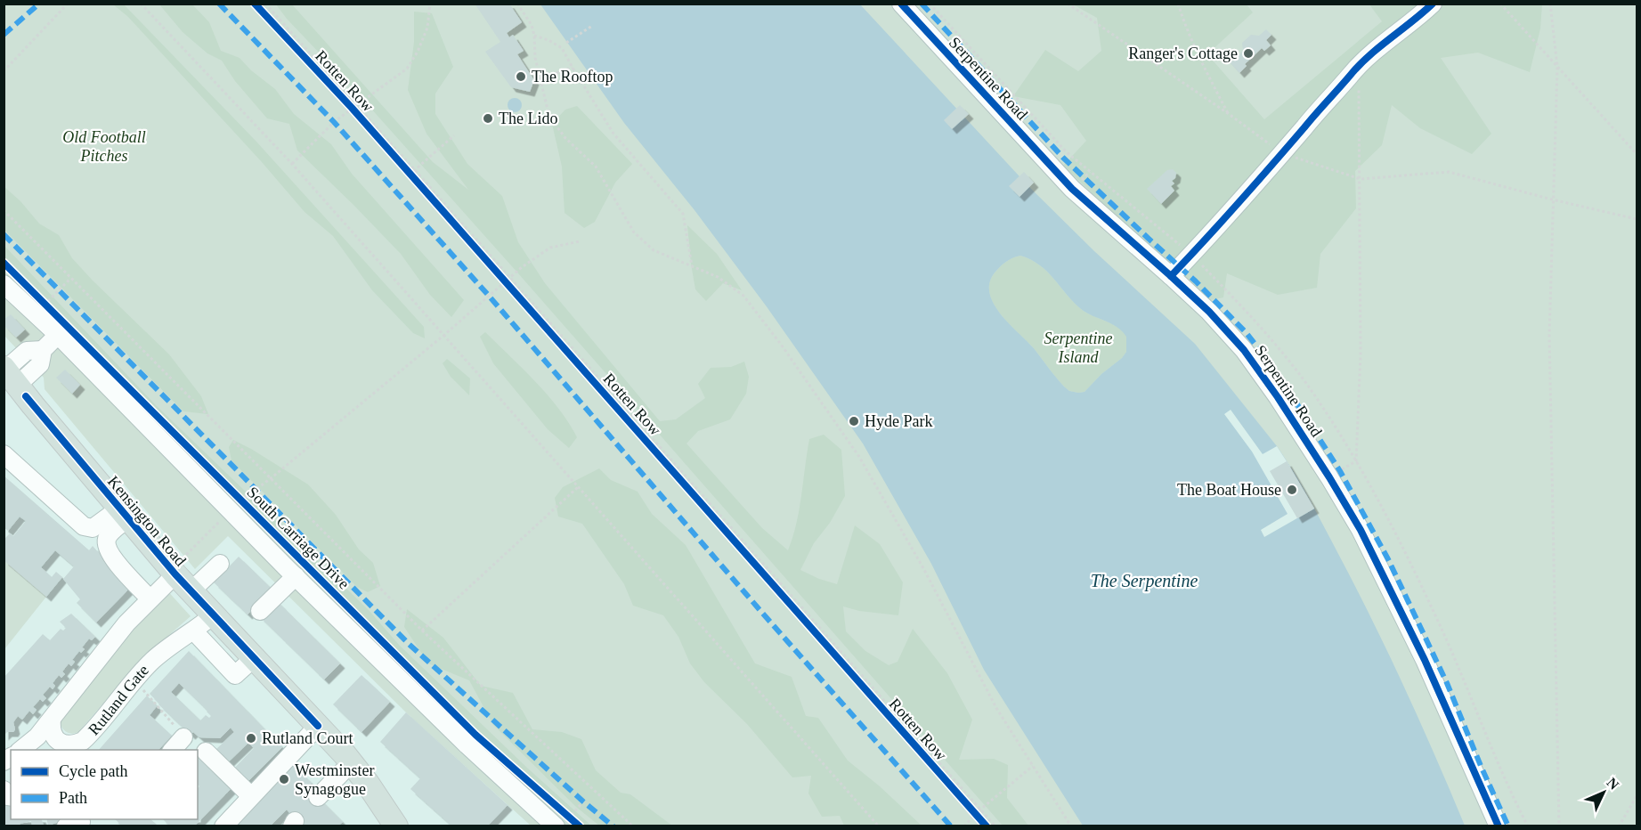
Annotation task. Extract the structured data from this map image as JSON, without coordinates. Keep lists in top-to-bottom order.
{
  "streets": {
    "main road": ["Kensington Road"],
    "street": ["Serpentine Road", "South Carriage Drive", "Rutland Gate"],
    "cycle path": ["Rotten Row"]
  },
  "crossings": [
    ["Kensington Road", "Rutland Gate"]
  ],
  "water": ["The Serpentine"],
  "parks": ["Old Football Pitches", "Serpentine Island"],
  "places": [
    "Ranger's Cottage",
    "The Rooftop",
    "The Lido",
    "Hyde Park",
    "The Boat House",
    "Rutland Court",
    "Westminster Synagogue"
  ],
  "legend": ["Cycle path", "Path"],
  "north": "top right"
}
